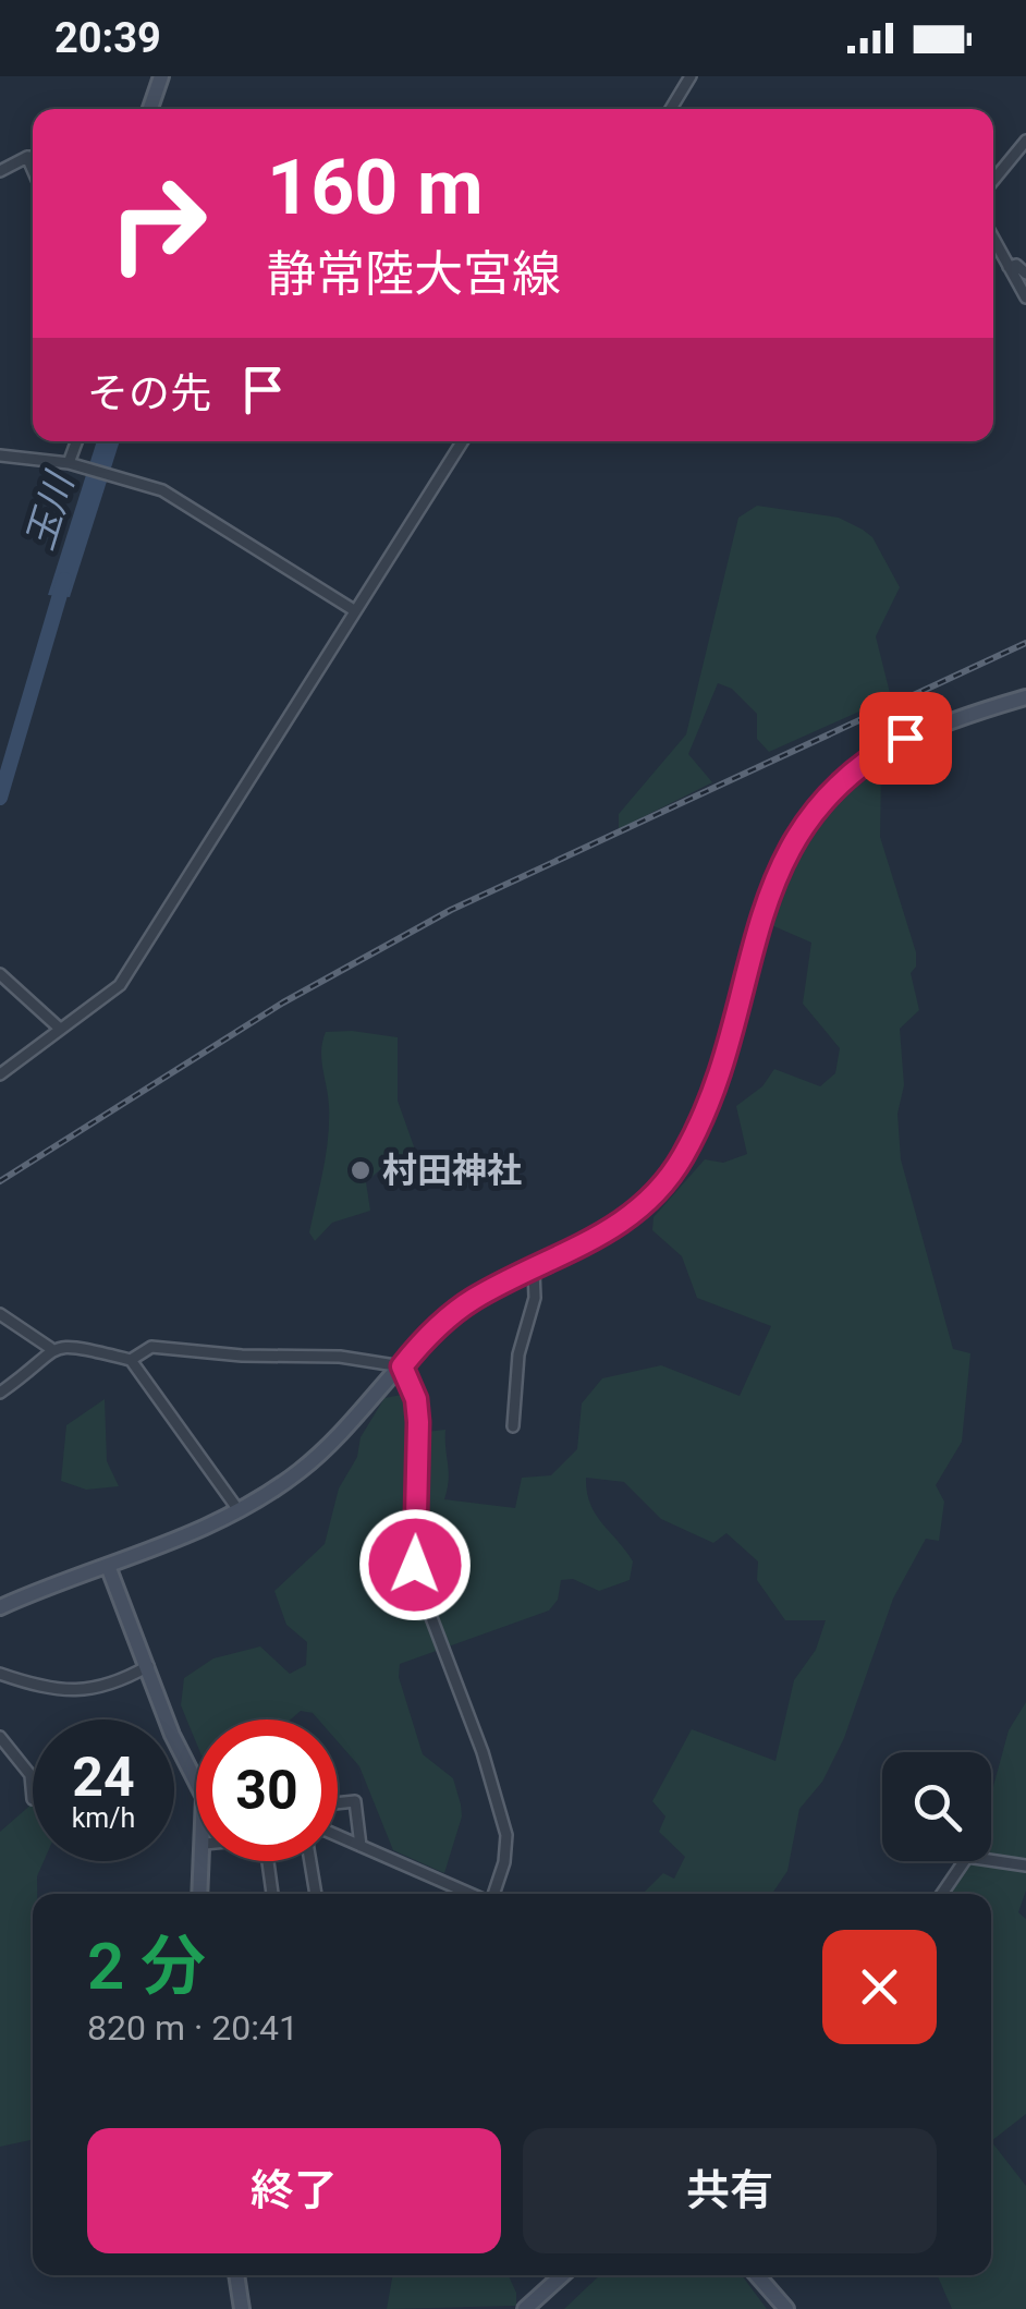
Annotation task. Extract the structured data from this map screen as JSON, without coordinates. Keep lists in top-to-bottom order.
{
  "water": ["玉川"],
  "places": ["村田神社"],
  "page": {
    "status": "20:39",
    "turn": ["160 m", "静常陸大宮線"],
    "then": "その先",
    "speed": "24 km/h",
    "limit": "30",
    "heading": ["2 分", "820 m · 20:41"],
    "buttons": ["終了", "共有"]
  }
}
